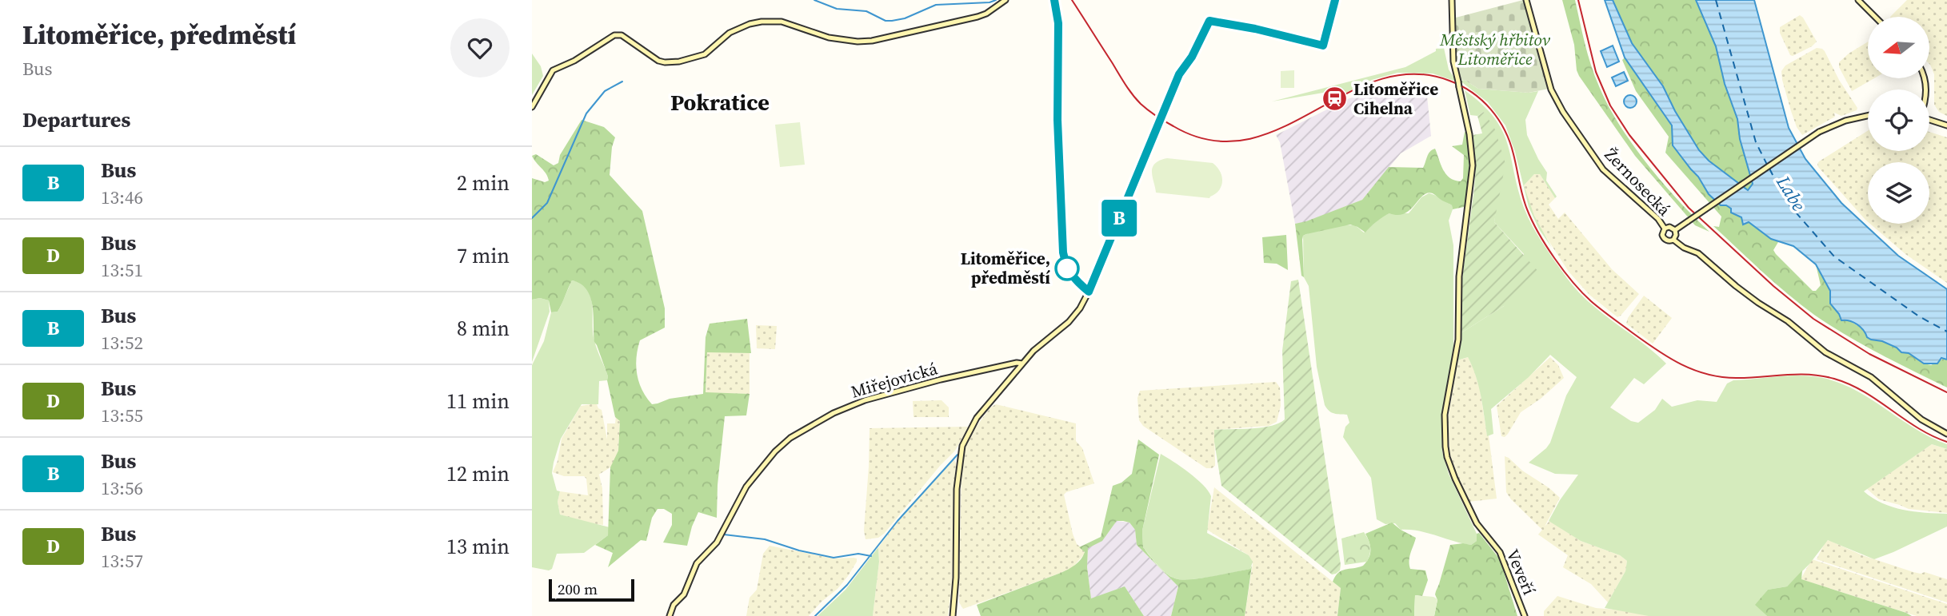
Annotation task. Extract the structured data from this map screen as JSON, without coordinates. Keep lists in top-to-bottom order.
{
  "streets": {
    "street": ["Žernosecká", "Miřejovická", "Veveří"]
  },
  "districts": ["Pokratice"],
  "water": ["Labe"],
  "parks": ["Městský hřbitov Litoměřice"],
  "places": {
    "station": ["Litoměřice Cihelna"],
    "other": ["Litoměřice, předměstí"]
  },
  "lines": ["bus line B"],
  "scale_bar": "200 m",
  "north": "left",
  "page": {
    "heading": [
      ["Litoměřice, předměstí", "Bus"],
      "Departures"
    ],
    "on_map": "B",
    "list": [
      {
        "mark": "B",
        "name": "Bus",
        "note": "13:46",
        "value": "2 min"
      },
      {
        "mark": "D",
        "name": "Bus",
        "note": "13:51",
        "value": "7 min"
      },
      {
        "mark": "B",
        "name": "Bus",
        "note": "13:52",
        "value": "8 min"
      },
      {
        "mark": "D",
        "name": "Bus",
        "note": "13:55",
        "value": "11 min"
      },
      {
        "mark": "B",
        "name": "Bus",
        "note": "13:56",
        "value": "12 min"
      },
      {
        "mark": "D",
        "name": "Bus",
        "note": "13:57",
        "value": "13 min"
      }
    ],
    "scale": "200 m"
  }
}
